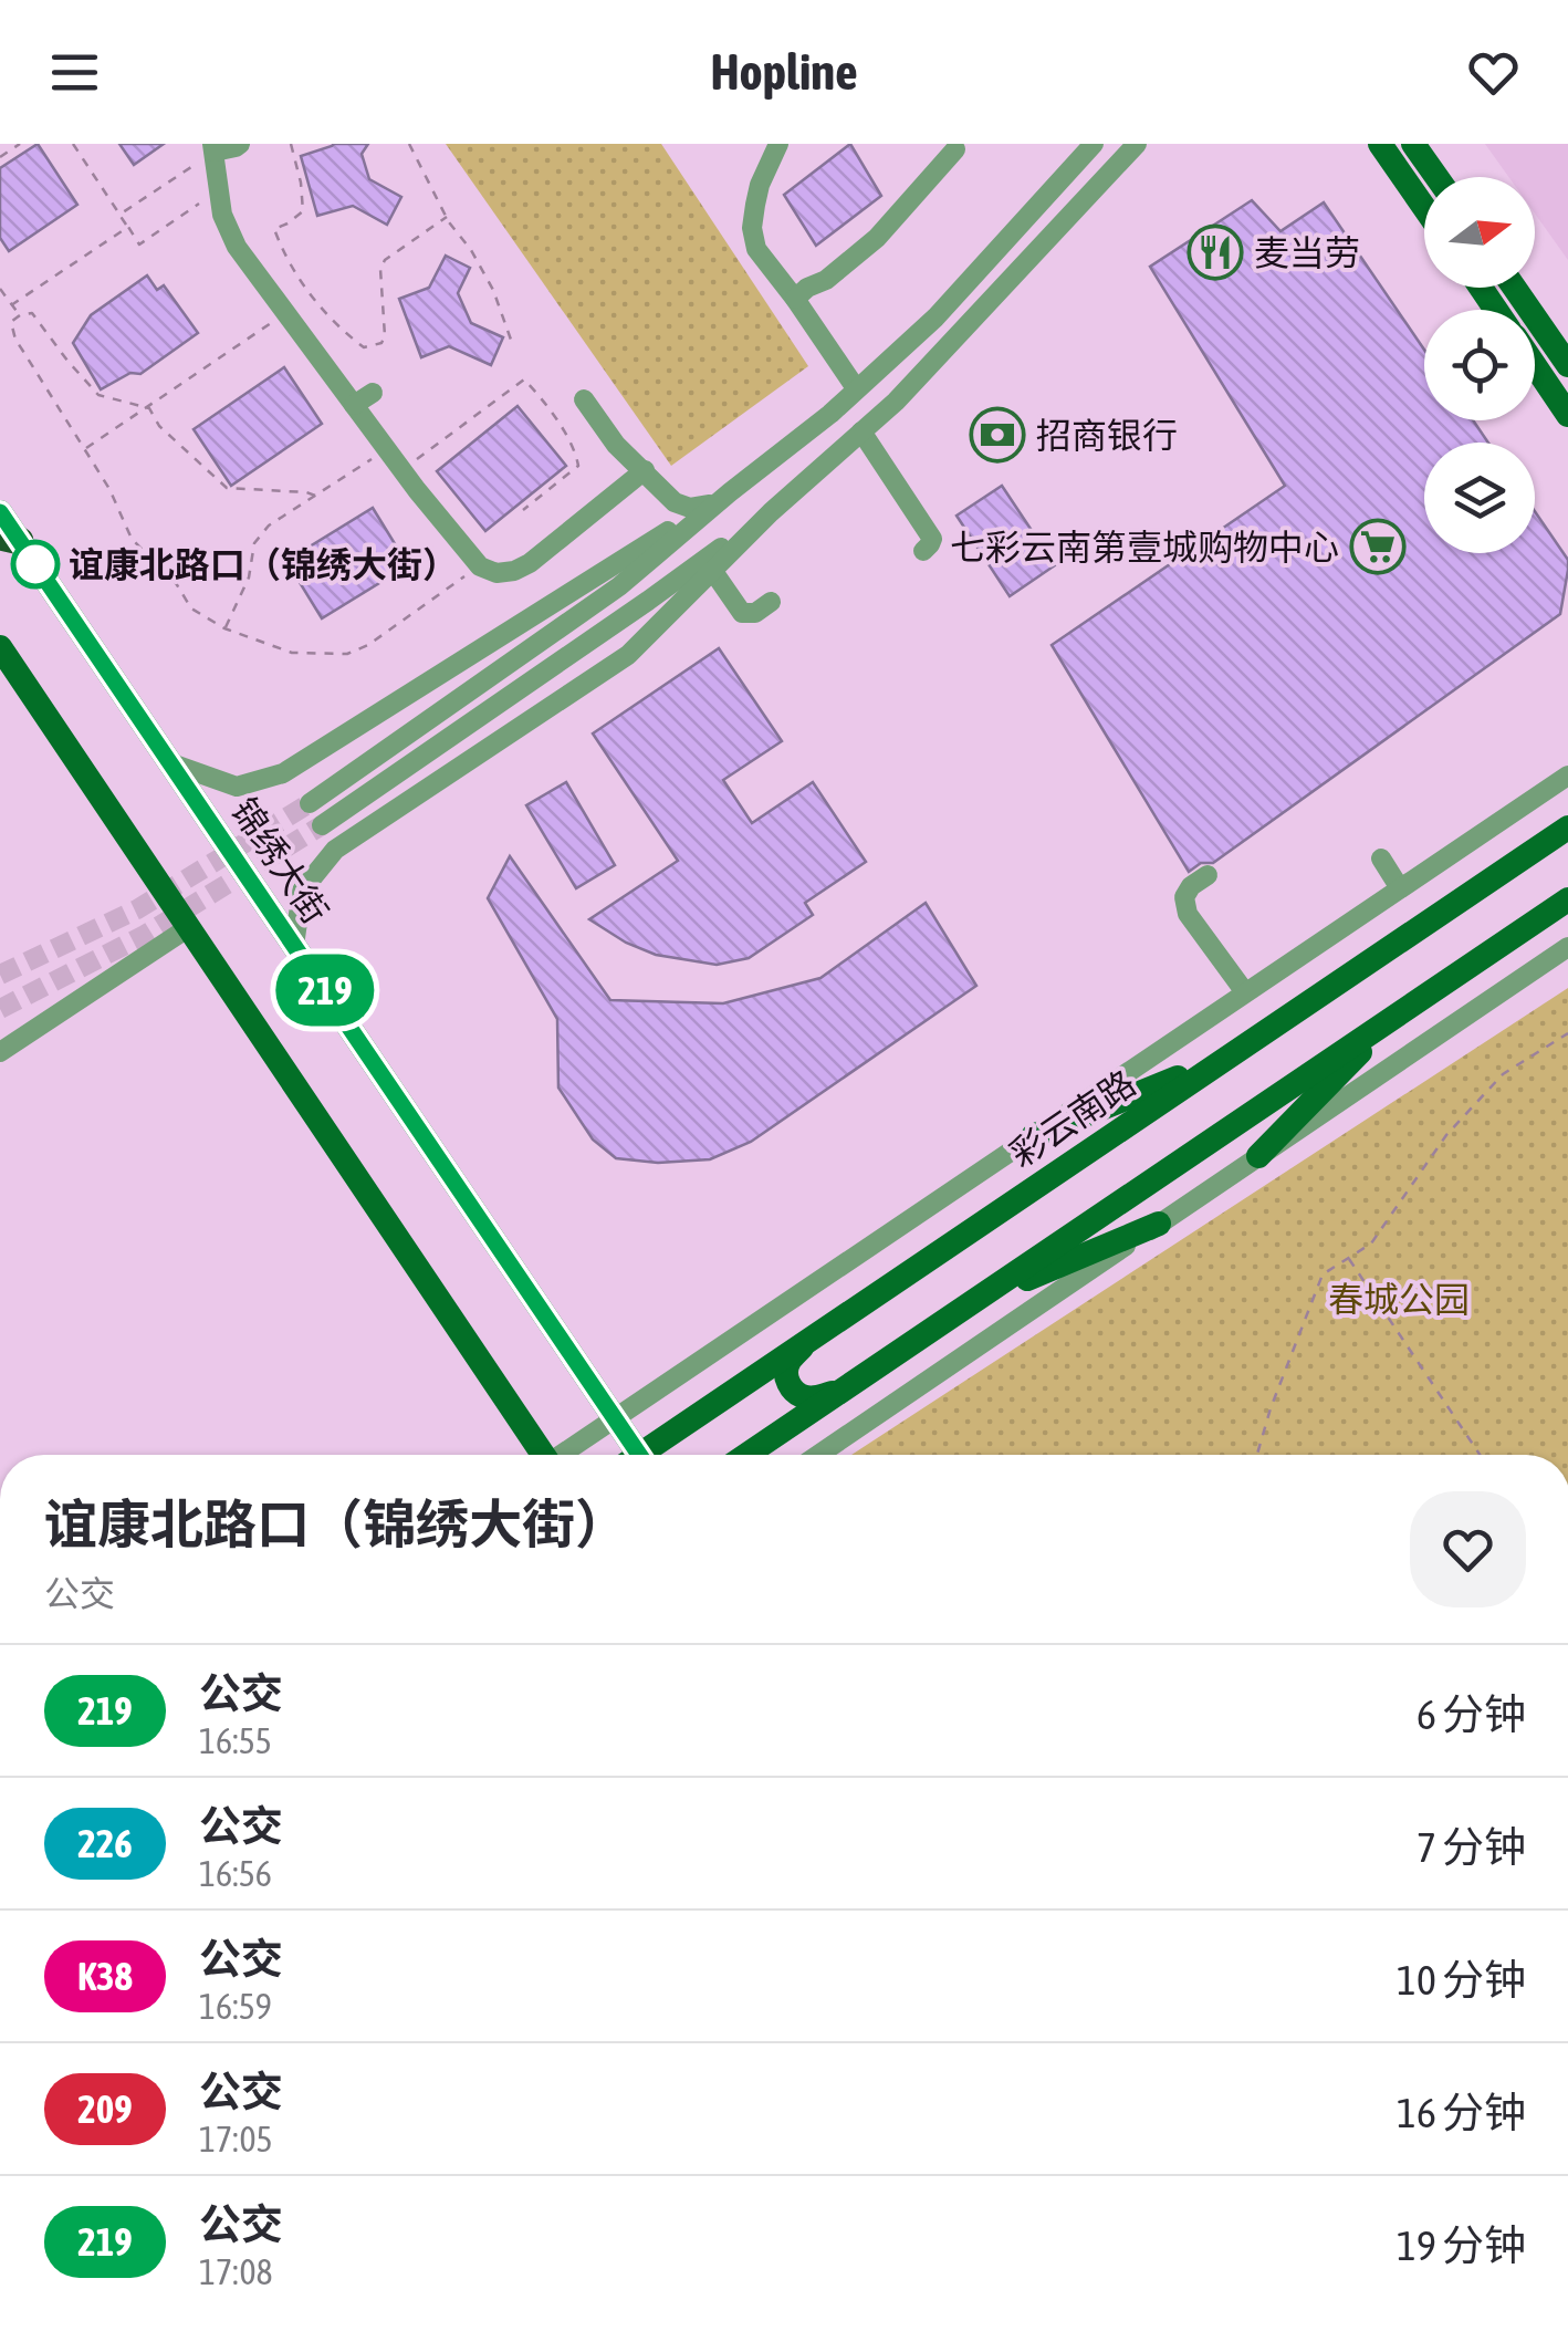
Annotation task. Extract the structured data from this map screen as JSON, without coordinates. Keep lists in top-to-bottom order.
{
  "streets": {
    "main road": ["锦绣大街", "彩云南路"]
  },
  "parks": ["春城公园"],
  "places": {
    "restaurant": ["麦当劳"],
    "bank": ["招商银行"],
    "supermarket": ["七彩云南第壹城购物中心"],
    "other": ["谊康北路口（锦绣大街）"]
  },
  "lines": ["bus line 219"],
  "north": "right",
  "page": {
    "header": "Hopline",
    "on_map": "219",
    "heading": ["谊康北路口（锦绣大街）", "公交"],
    "list": [
      {
        "mark": "219",
        "name": "公交",
        "note": "16:55",
        "value": "6 分钟"
      },
      {
        "mark": "226",
        "name": "公交",
        "note": "16:56",
        "value": "7 分钟"
      },
      {
        "mark": "K38",
        "name": "公交",
        "note": "16:59",
        "value": "10 分钟"
      },
      {
        "mark": "209",
        "name": "公交",
        "note": "17:05",
        "value": "16 分钟"
      },
      {
        "mark": "219",
        "name": "公交",
        "note": "17:08",
        "value": "19 分钟"
      }
    ]
  }
}
